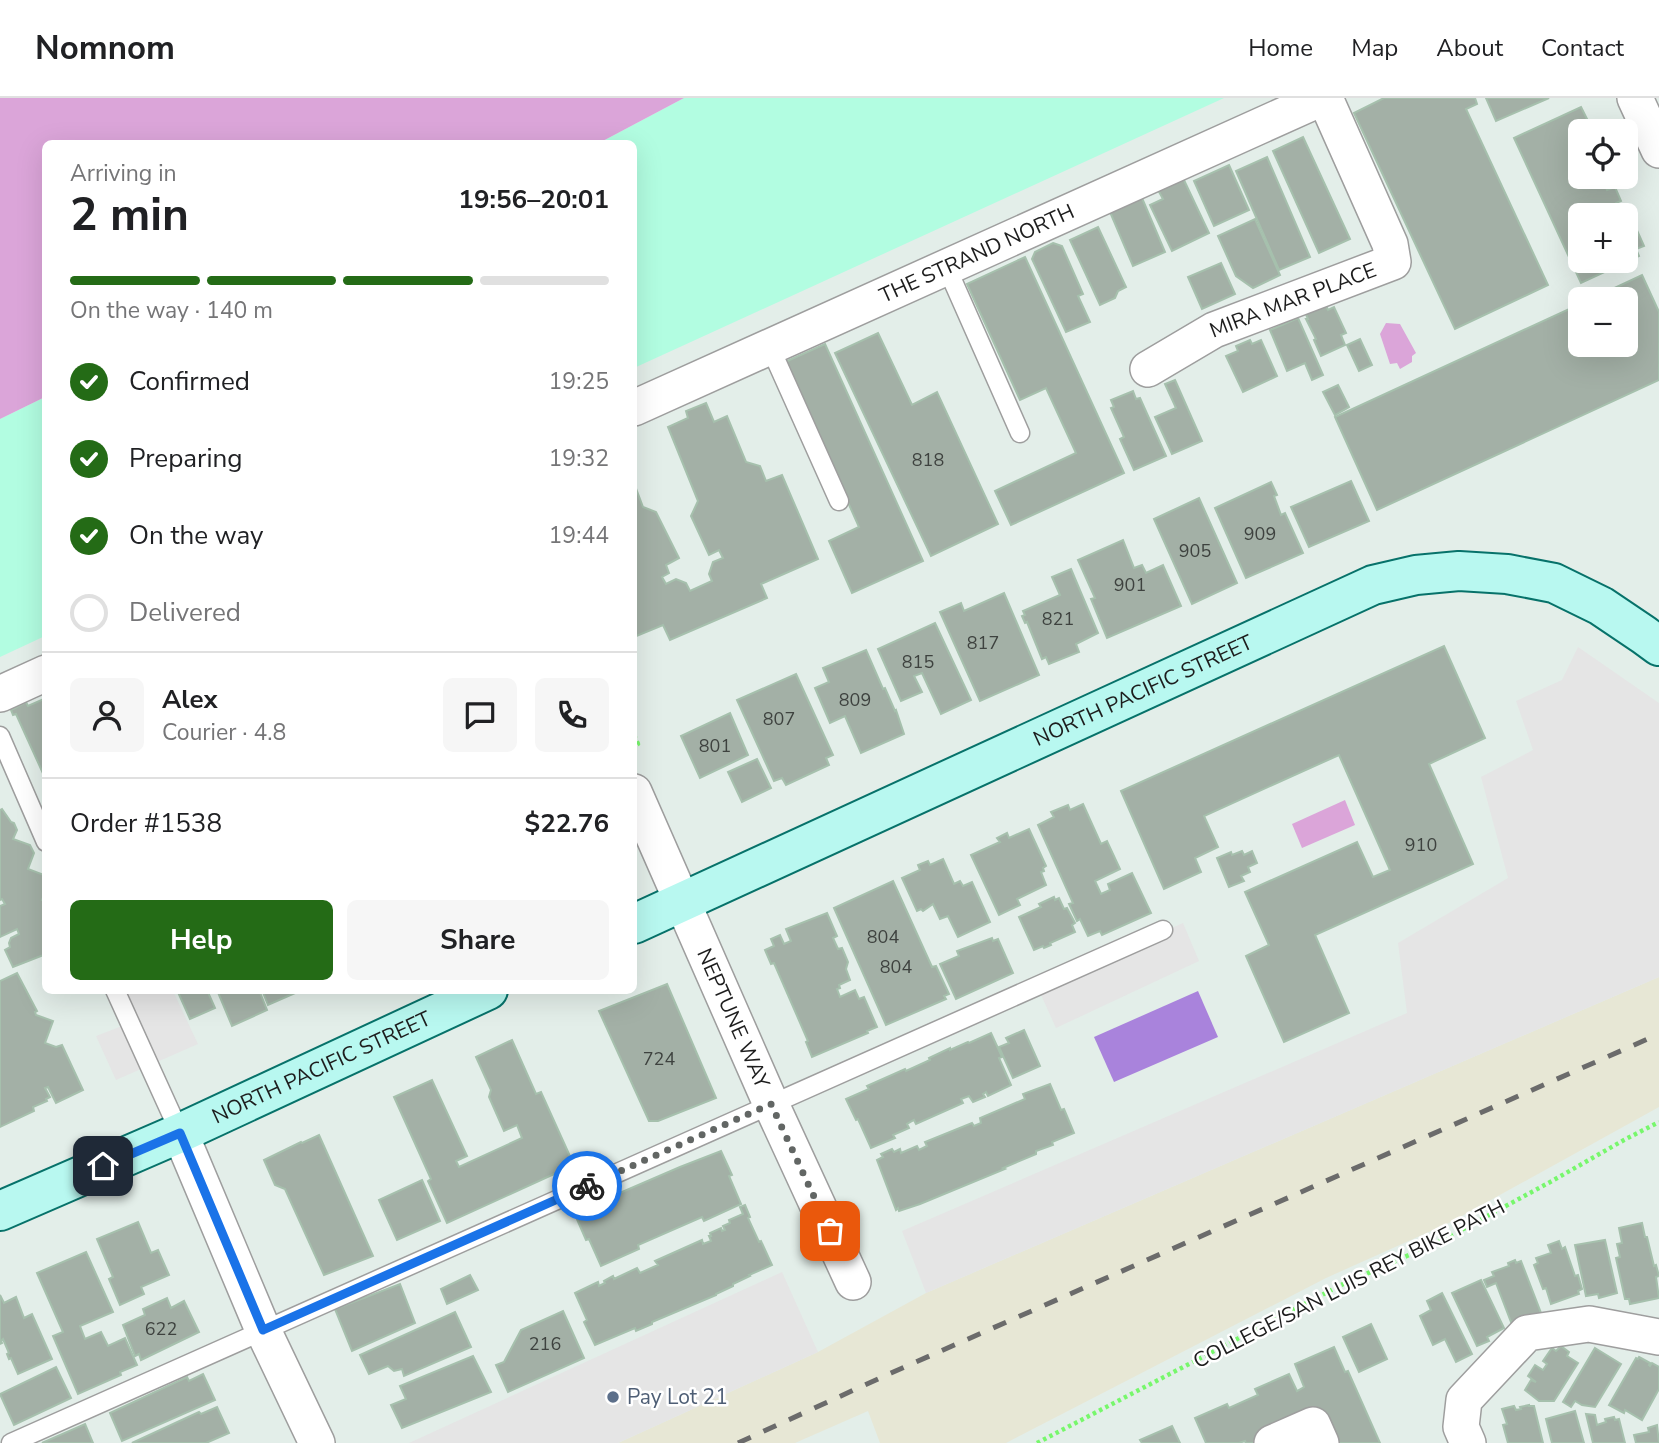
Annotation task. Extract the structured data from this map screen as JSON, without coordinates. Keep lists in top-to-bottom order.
{
  "streets": {
    "main road": ["NORTH PACIFIC STREET"],
    "street": ["THE STRAND NORTH", "MIRA MAR PLACE", "NEPTUNE WAY"],
    "path": ["COLLEGE/SAN LUIS REY BIKE PATH"]
  },
  "crossings": [
    ["THE STRAND NORTH", "MIRA MAR PLACE"],
    ["NORTH PACIFIC STREET", "NEPTUNE WAY"]
  ],
  "places": ["Pay Lot 21"],
  "house_numbers": [
    "818",
    "909",
    "905",
    "901",
    "821",
    "817",
    "815",
    "809",
    "807",
    "801",
    "910",
    "804",
    "804",
    "724",
    "622",
    "216"
  ],
  "page": {
    "header": "Nomnom",
    "nav": [
      "Home",
      "Map",
      "About",
      "Contact"
    ],
    "map_buttons": ["+", "−"],
    "heading": ["2 min", "Arriving in", "19:56–20:01"],
    "panel": [
      "Alex",
      "Courier · 4.8",
      "Order #1538",
      "$22.76"
    ],
    "bar": "On the way · 140 m",
    "list": [
      ["Confirmed", "19:25"],
      ["Preparing", "19:32"],
      ["On the way", "19:44"],
      "Delivered"
    ],
    "buttons": ["Help", "Share"]
  }
}
